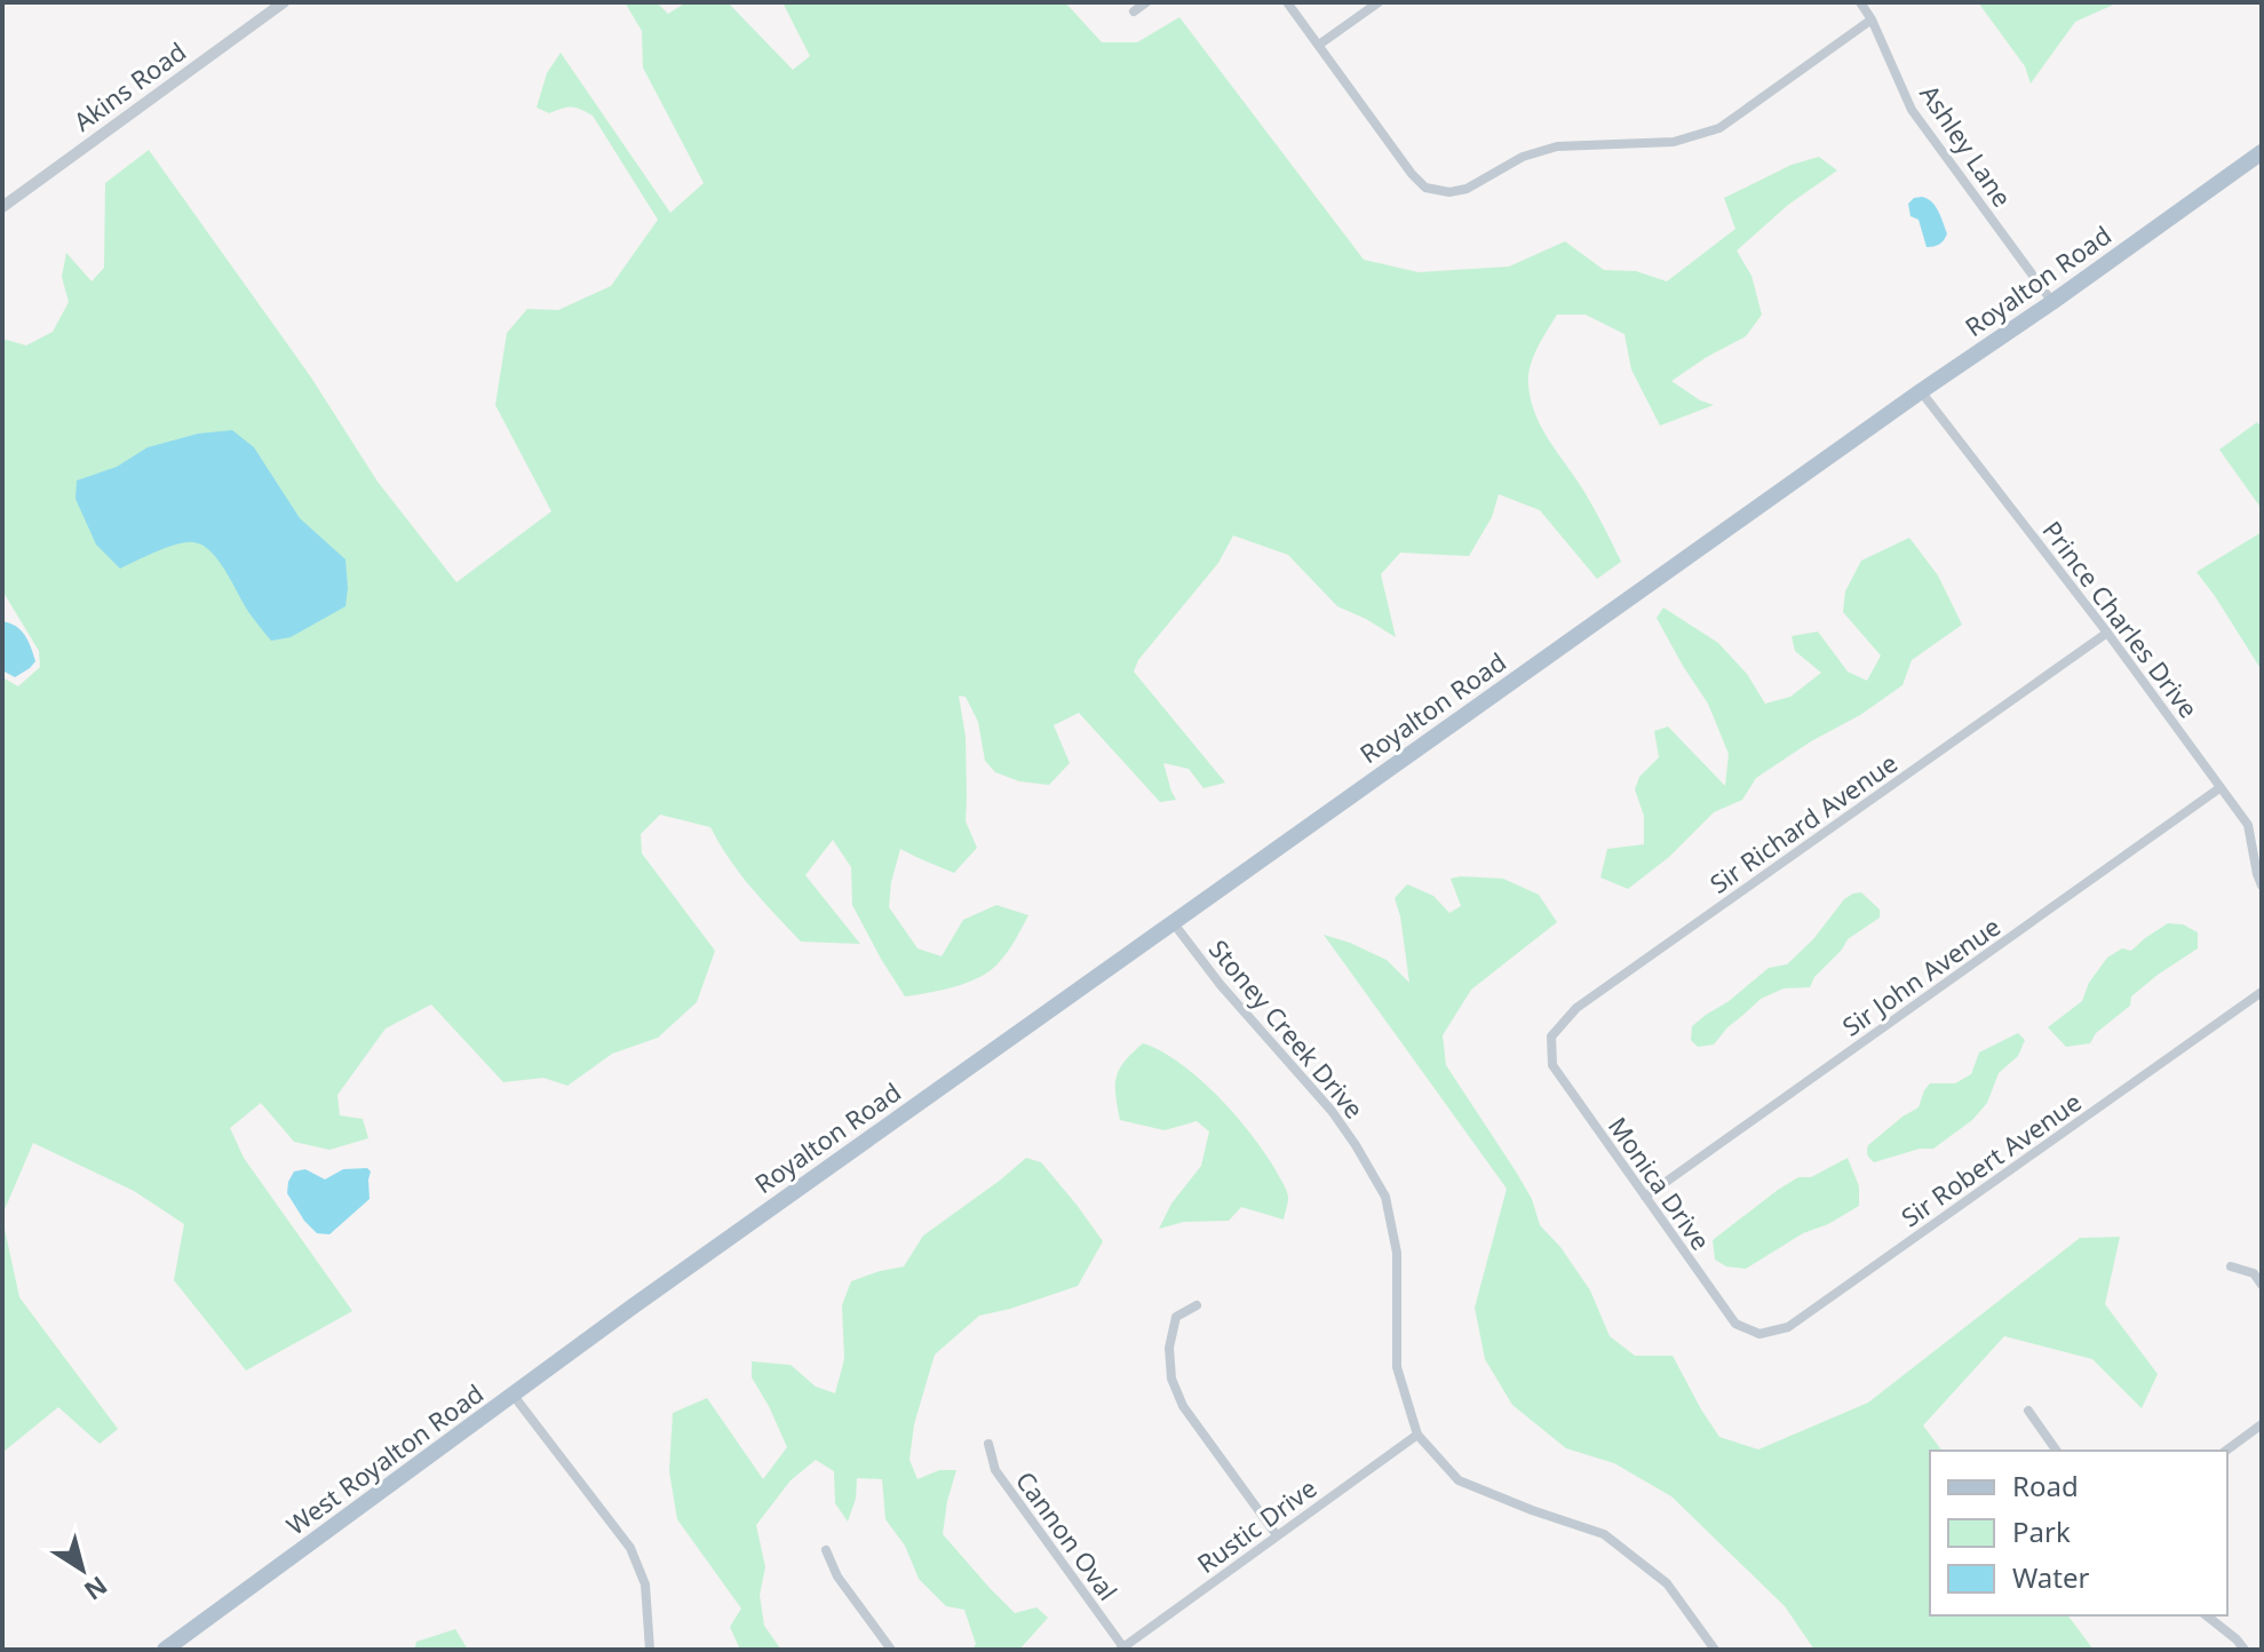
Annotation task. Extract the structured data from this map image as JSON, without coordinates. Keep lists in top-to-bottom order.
{
  "streets": {
    "main road": ["Royalton Road", "West Royalton Road"],
    "street": [
      "Akins Road",
      "Ashley Lane",
      "Prince Charles Drive",
      "Sir Richard Avenue",
      "Sir John Avenue",
      "Stoney Creek Drive",
      "Sir Robert Avenue",
      "Monica Drive",
      "Rustic Drive",
      "Cannon Oval"
    ]
  },
  "crossings": [
    ["Ashley Lane", "Royalton Road"],
    ["Royalton Road", "Prince Charles Drive"],
    ["Royalton Road", "Stoney Creek Drive"],
    ["Royalton Road", "West Royalton Road"],
    ["Prince Charles Drive", "Sir Richard Avenue"],
    ["Prince Charles Drive", "Sir John Avenue"],
    ["Sir Richard Avenue", "Monica Drive"],
    ["Sir John Avenue", "Monica Drive"],
    ["Stoney Creek Drive", "Rustic Drive"],
    ["Sir Robert Avenue", "Monica Drive"],
    ["Rustic Drive", "Cannon Oval"]
  ],
  "legend": ["Road", "Park", "Water"],
  "north": "bottom right"
}
